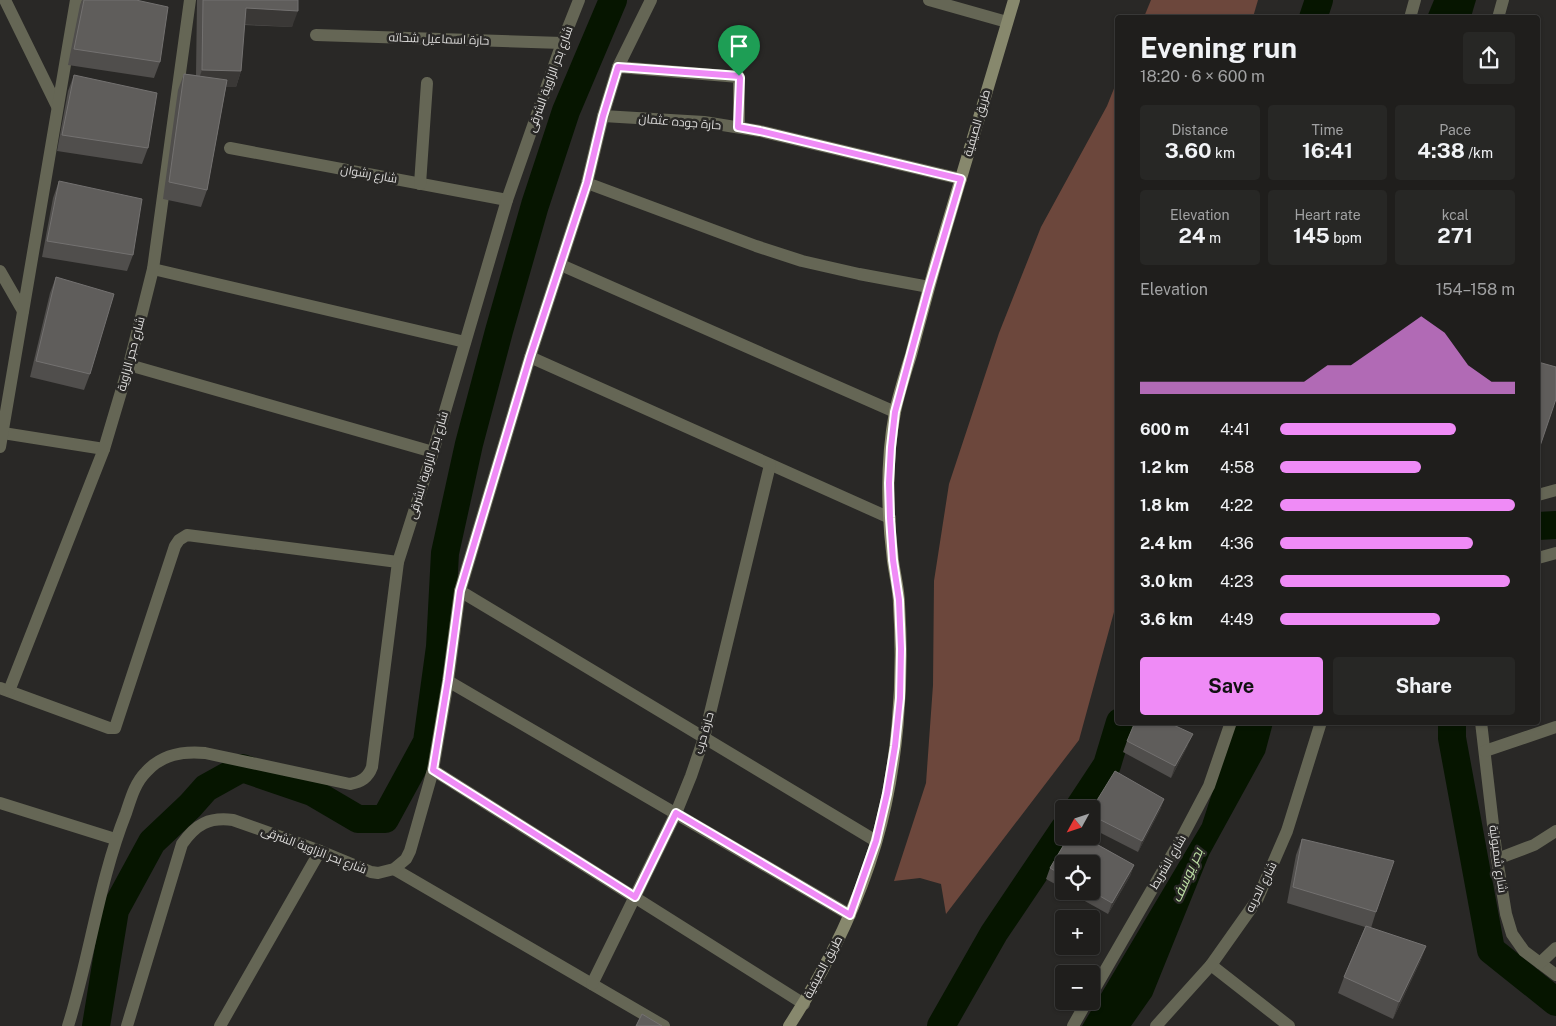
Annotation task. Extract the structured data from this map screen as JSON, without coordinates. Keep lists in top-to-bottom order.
{
  "streets": {
    "street": [
      "حارة اسماعيل شحاته",
      "شارع بحر الزاوية الشرقى",
      "حارة جوده عثمان",
      "طريق الصيفية",
      "شارع رشوان",
      "شارع حجر الزاوية",
      "حارة حرب",
      "شارع شمبولية",
      "شارع الشريط",
      "شارع الحريه"
    ]
  },
  "crossings": [
    ["حارة اسماعيل شحاته", "شارع بحر الزاوية الشرقى"],
    ["شارع بحر الزاوية الشرقى", "شارع رشوان"],
    ["حارة جوده عثمان", "طريق الصيفية"]
  ],
  "water": ["بحر يوسف"],
  "north": "bottom left",
  "page": {
    "heading": ["Evening run", "18:20 · 6 × 600 m"],
    "stats": [
      ["Distance", "3.60 km"],
      ["Time", "16:41"],
      ["Pace", "4:38 /km"],
      ["Elevation", "24 m"],
      ["Heart rate", "145 bpm"],
      ["kcal", "271"]
    ],
    "chart": ["Elevation", "154–158 m"],
    "list": [
      {
        "name": "600 m",
        "note": "4:41"
      },
      {
        "name": "1.2 km",
        "note": "4:58"
      },
      {
        "name": "1.8 km",
        "note": "4:22"
      },
      {
        "name": "2.4 km",
        "note": "4:36"
      },
      {
        "name": "3.0 km",
        "note": "4:23"
      },
      {
        "name": "3.6 km",
        "note": "4:49"
      }
    ],
    "buttons": ["Save", "Share"],
    "map_buttons": ["+", "−"]
  }
}
